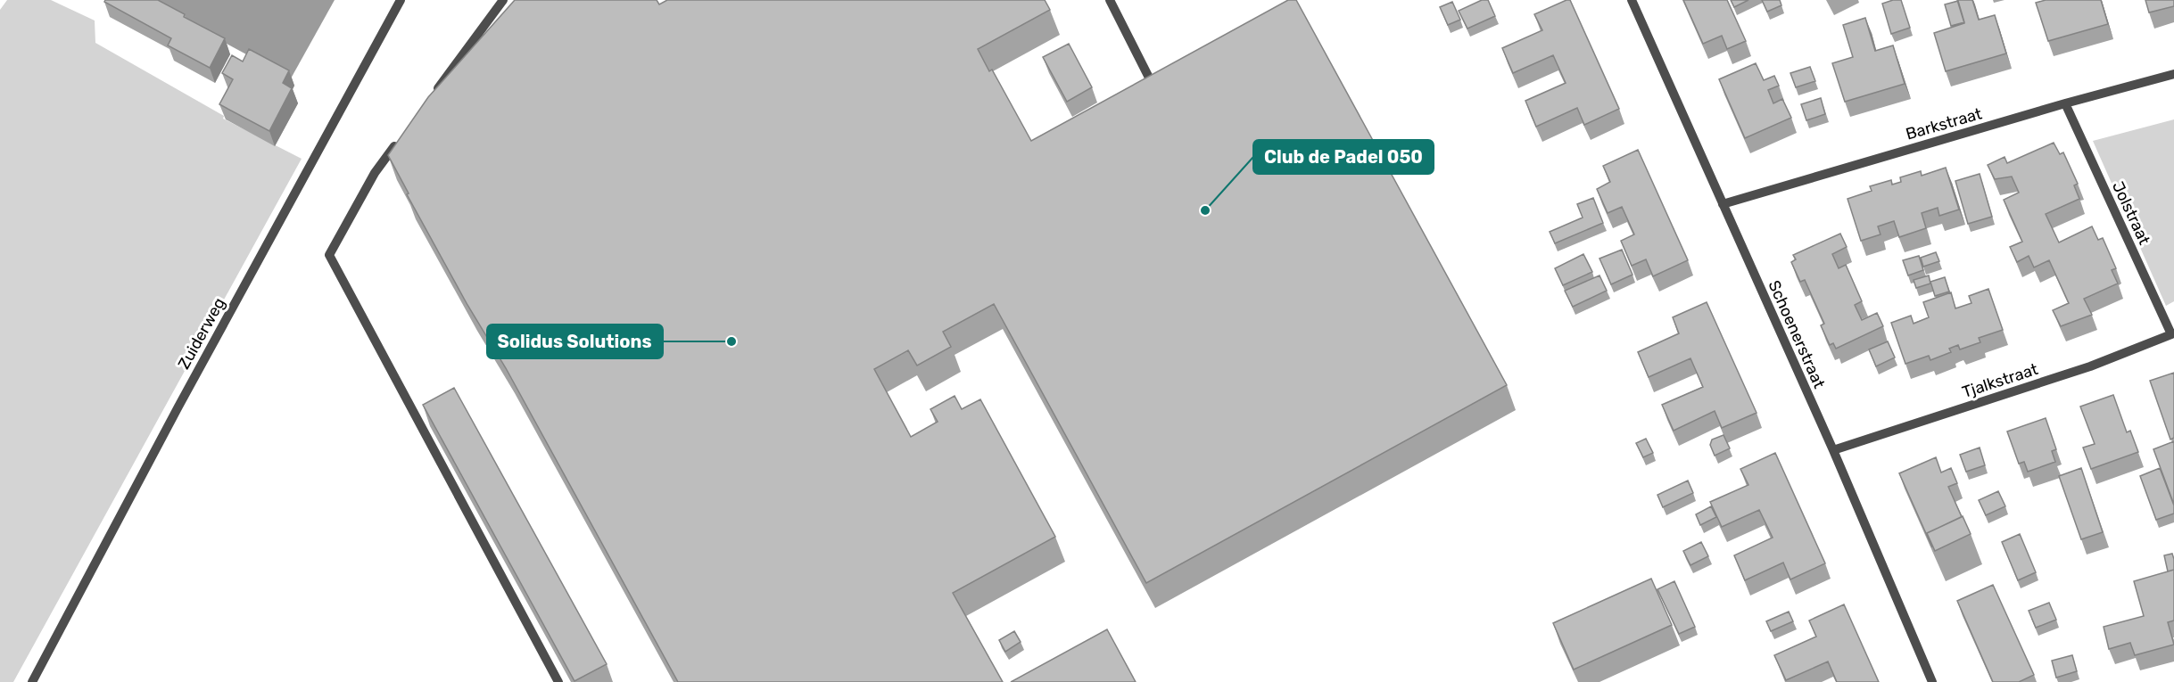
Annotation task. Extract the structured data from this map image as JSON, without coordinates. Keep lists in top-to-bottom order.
{
  "streets": {
    "street": [
      "Barkstraat",
      "Jolstraat",
      "Zuiderweg",
      "Schoenerstraat",
      "Tjalkstraat"
    ]
  },
  "crossings": [
    ["Barkstraat", "Jolstraat"],
    ["Barkstraat", "Schoenerstraat"],
    ["Jolstraat", "Tjalkstraat"],
    ["Schoenerstraat", "Tjalkstraat"]
  ],
  "places": ["Club de Padel 050", "Solidus Solutions"]
}
